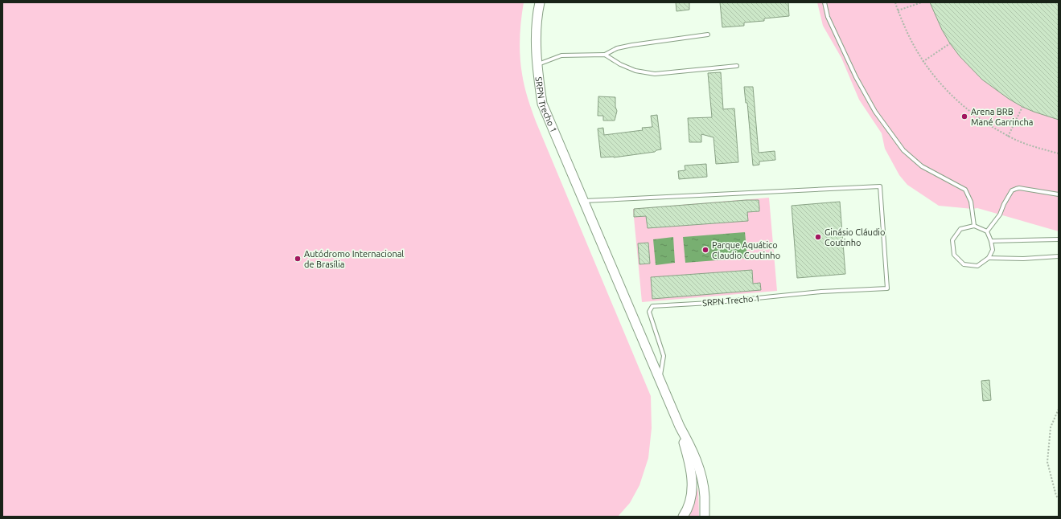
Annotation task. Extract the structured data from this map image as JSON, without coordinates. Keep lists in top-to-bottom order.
{
  "streets": {
    "main road": ["SRPN Trecho 1"]
  },
  "places": [
    "Arena BRB Mané Garrincha",
    "Ginásio Cláudio Coutinho",
    "Parque Aquático Claudio Coutinho",
    "Autódromo Internacional de Brasília"
  ]
}
